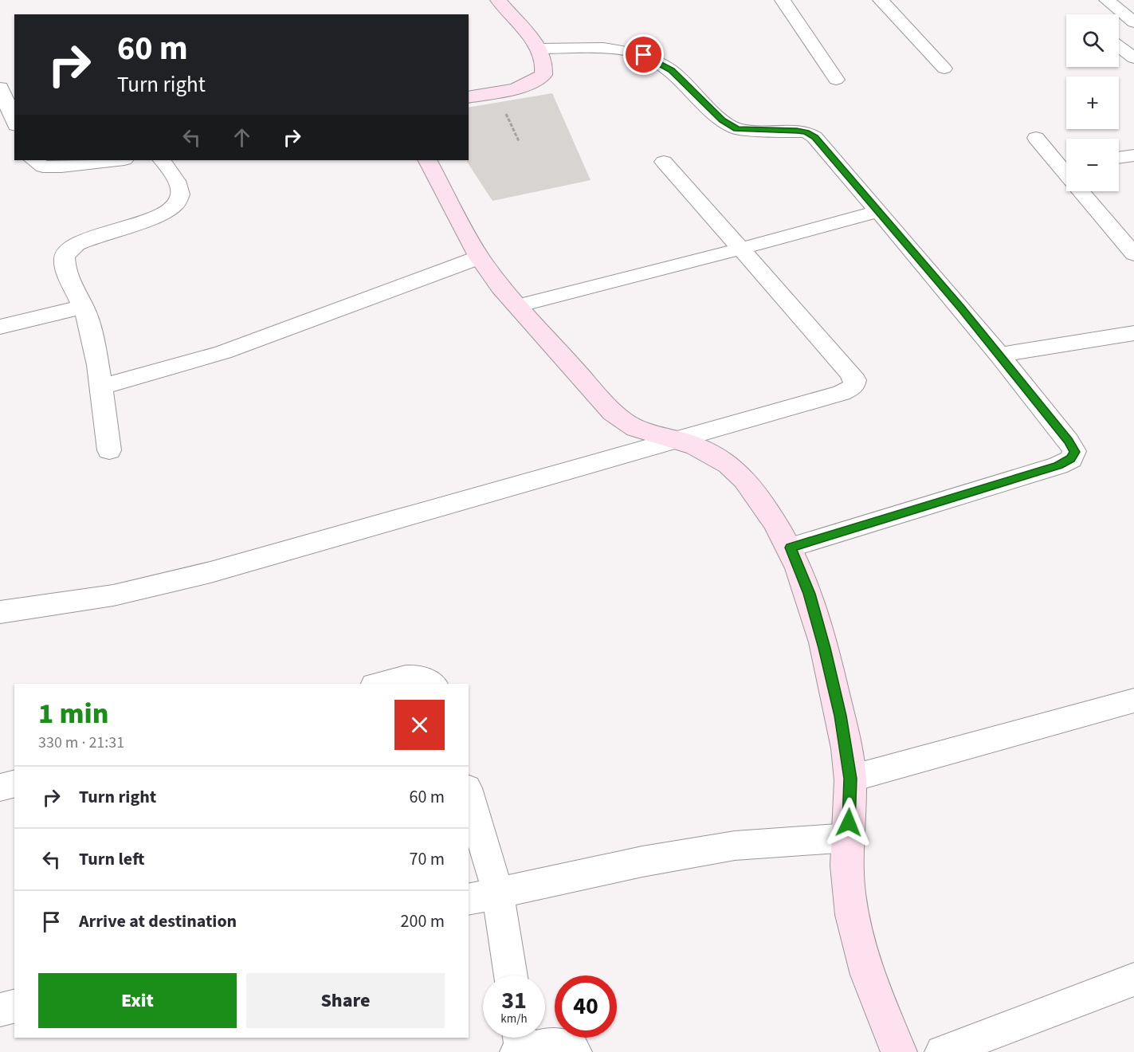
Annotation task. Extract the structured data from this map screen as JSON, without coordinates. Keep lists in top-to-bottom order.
{
  "page": {
    "map_buttons": ["+", "−"],
    "turn": ["60 m", "Turn right"],
    "heading": ["1 min", "330 m · 21:31"],
    "list": [
      {
        "name": "Turn right",
        "value": "60 m"
      },
      {
        "name": "Turn left",
        "value": "70 m"
      },
      {
        "name": "Arrive at destination",
        "value": "200 m"
      }
    ],
    "buttons": ["Exit", "Share"],
    "speed": "31 km/h",
    "limit": "40"
  }
}
